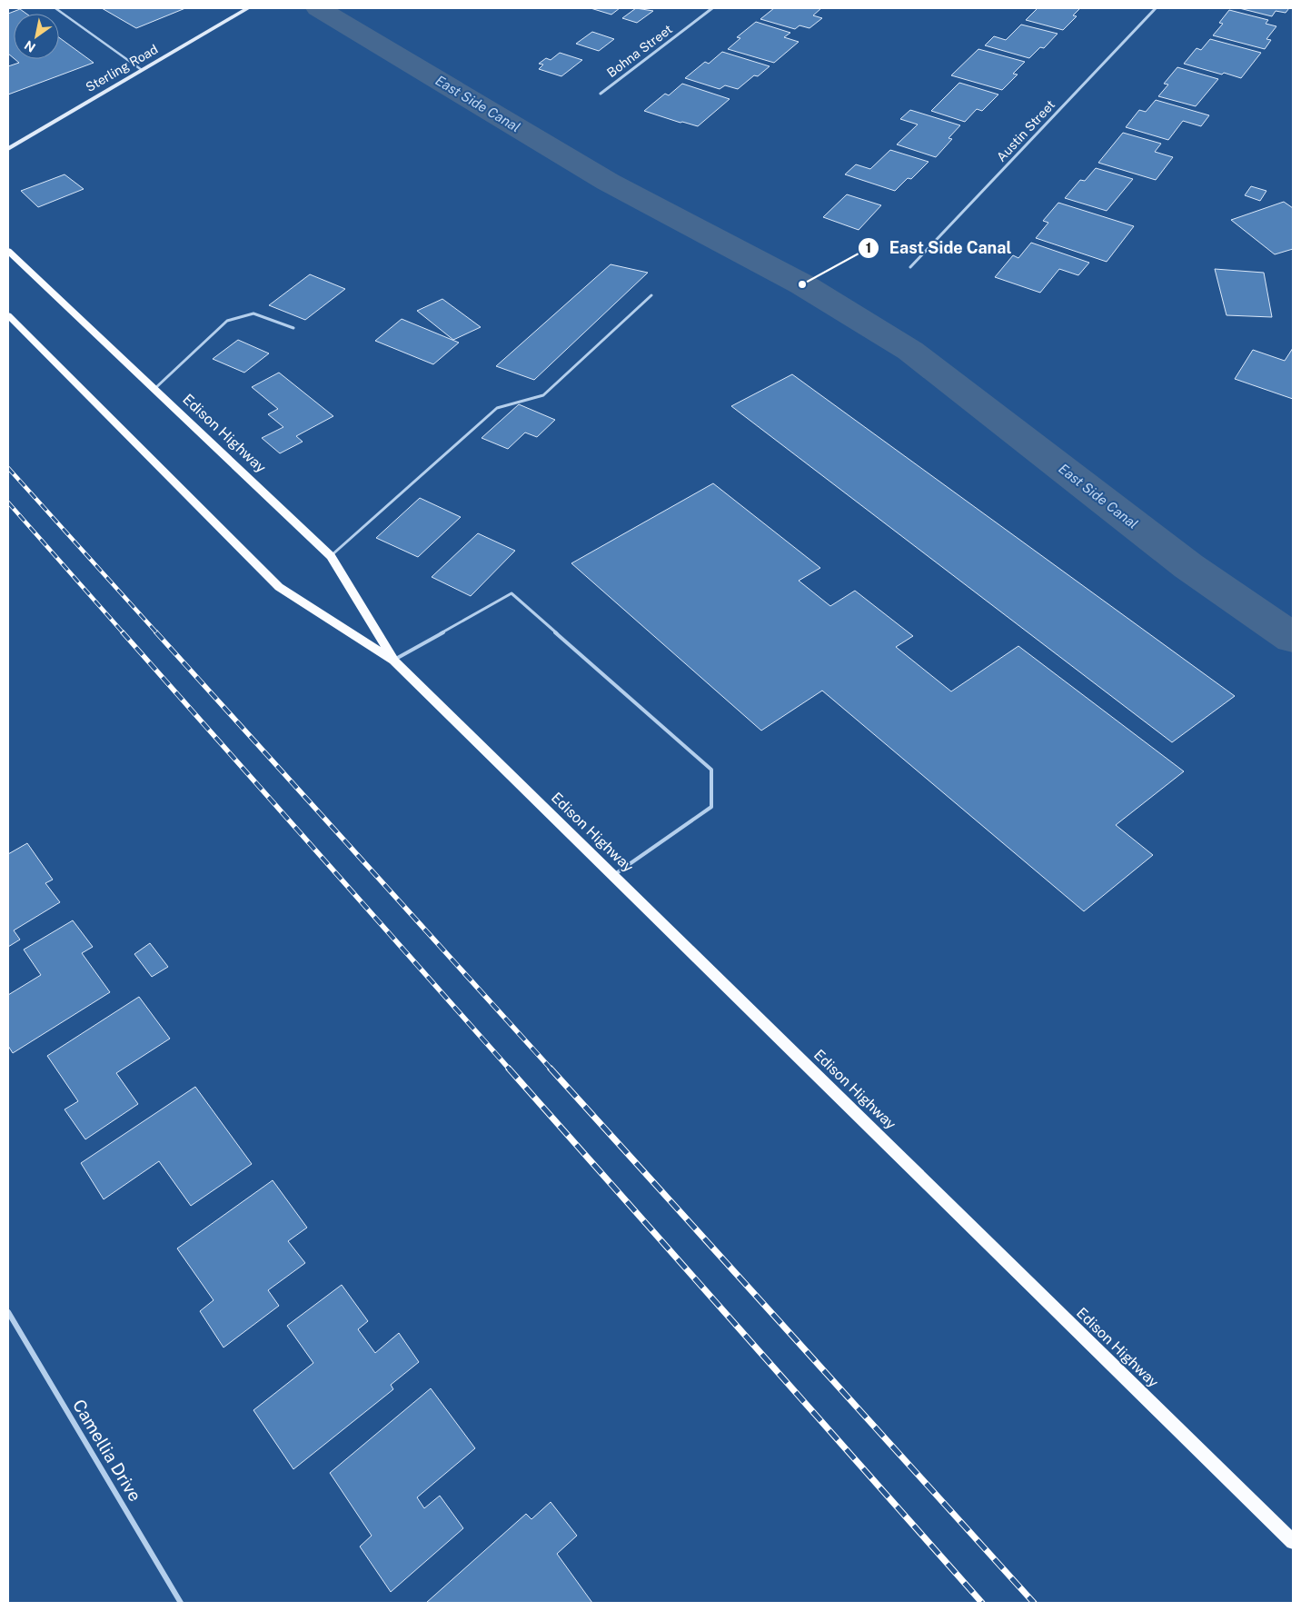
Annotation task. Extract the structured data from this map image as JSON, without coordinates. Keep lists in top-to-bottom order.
{
  "streets": {
    "main road": ["Edison Highway"],
    "street": [
      "Bohna Street",
      "Sterling Road",
      "Austin Street",
      "Camellia Drive"
    ]
  },
  "water": ["East Side Canal"],
  "places": ["East Side Canal"],
  "north": "bottom left"
}
